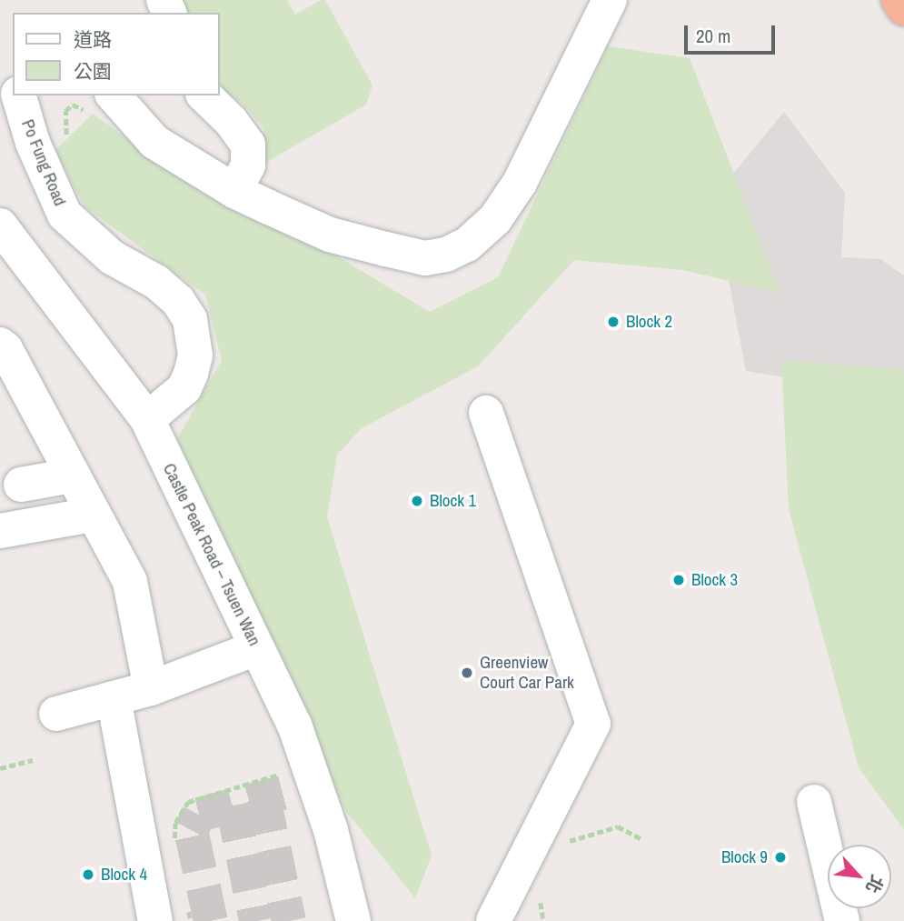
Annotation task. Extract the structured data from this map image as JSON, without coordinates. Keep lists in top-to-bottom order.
{
  "streets": {
    "street": ["Po Fung Road", "Castle Peak Road – Tsuen Wan"]
  },
  "crossings": [
    ["Po Fung Road", "Castle Peak Road – Tsuen Wan"]
  ],
  "places": [
    "Block 2",
    "Block 1",
    "Block 3",
    "Greenview Court Car Park",
    "Block 9",
    "Block 4"
  ],
  "legend": ["道路", "公園"],
  "scale_bar": "20 m",
  "north": "bottom right"
}
